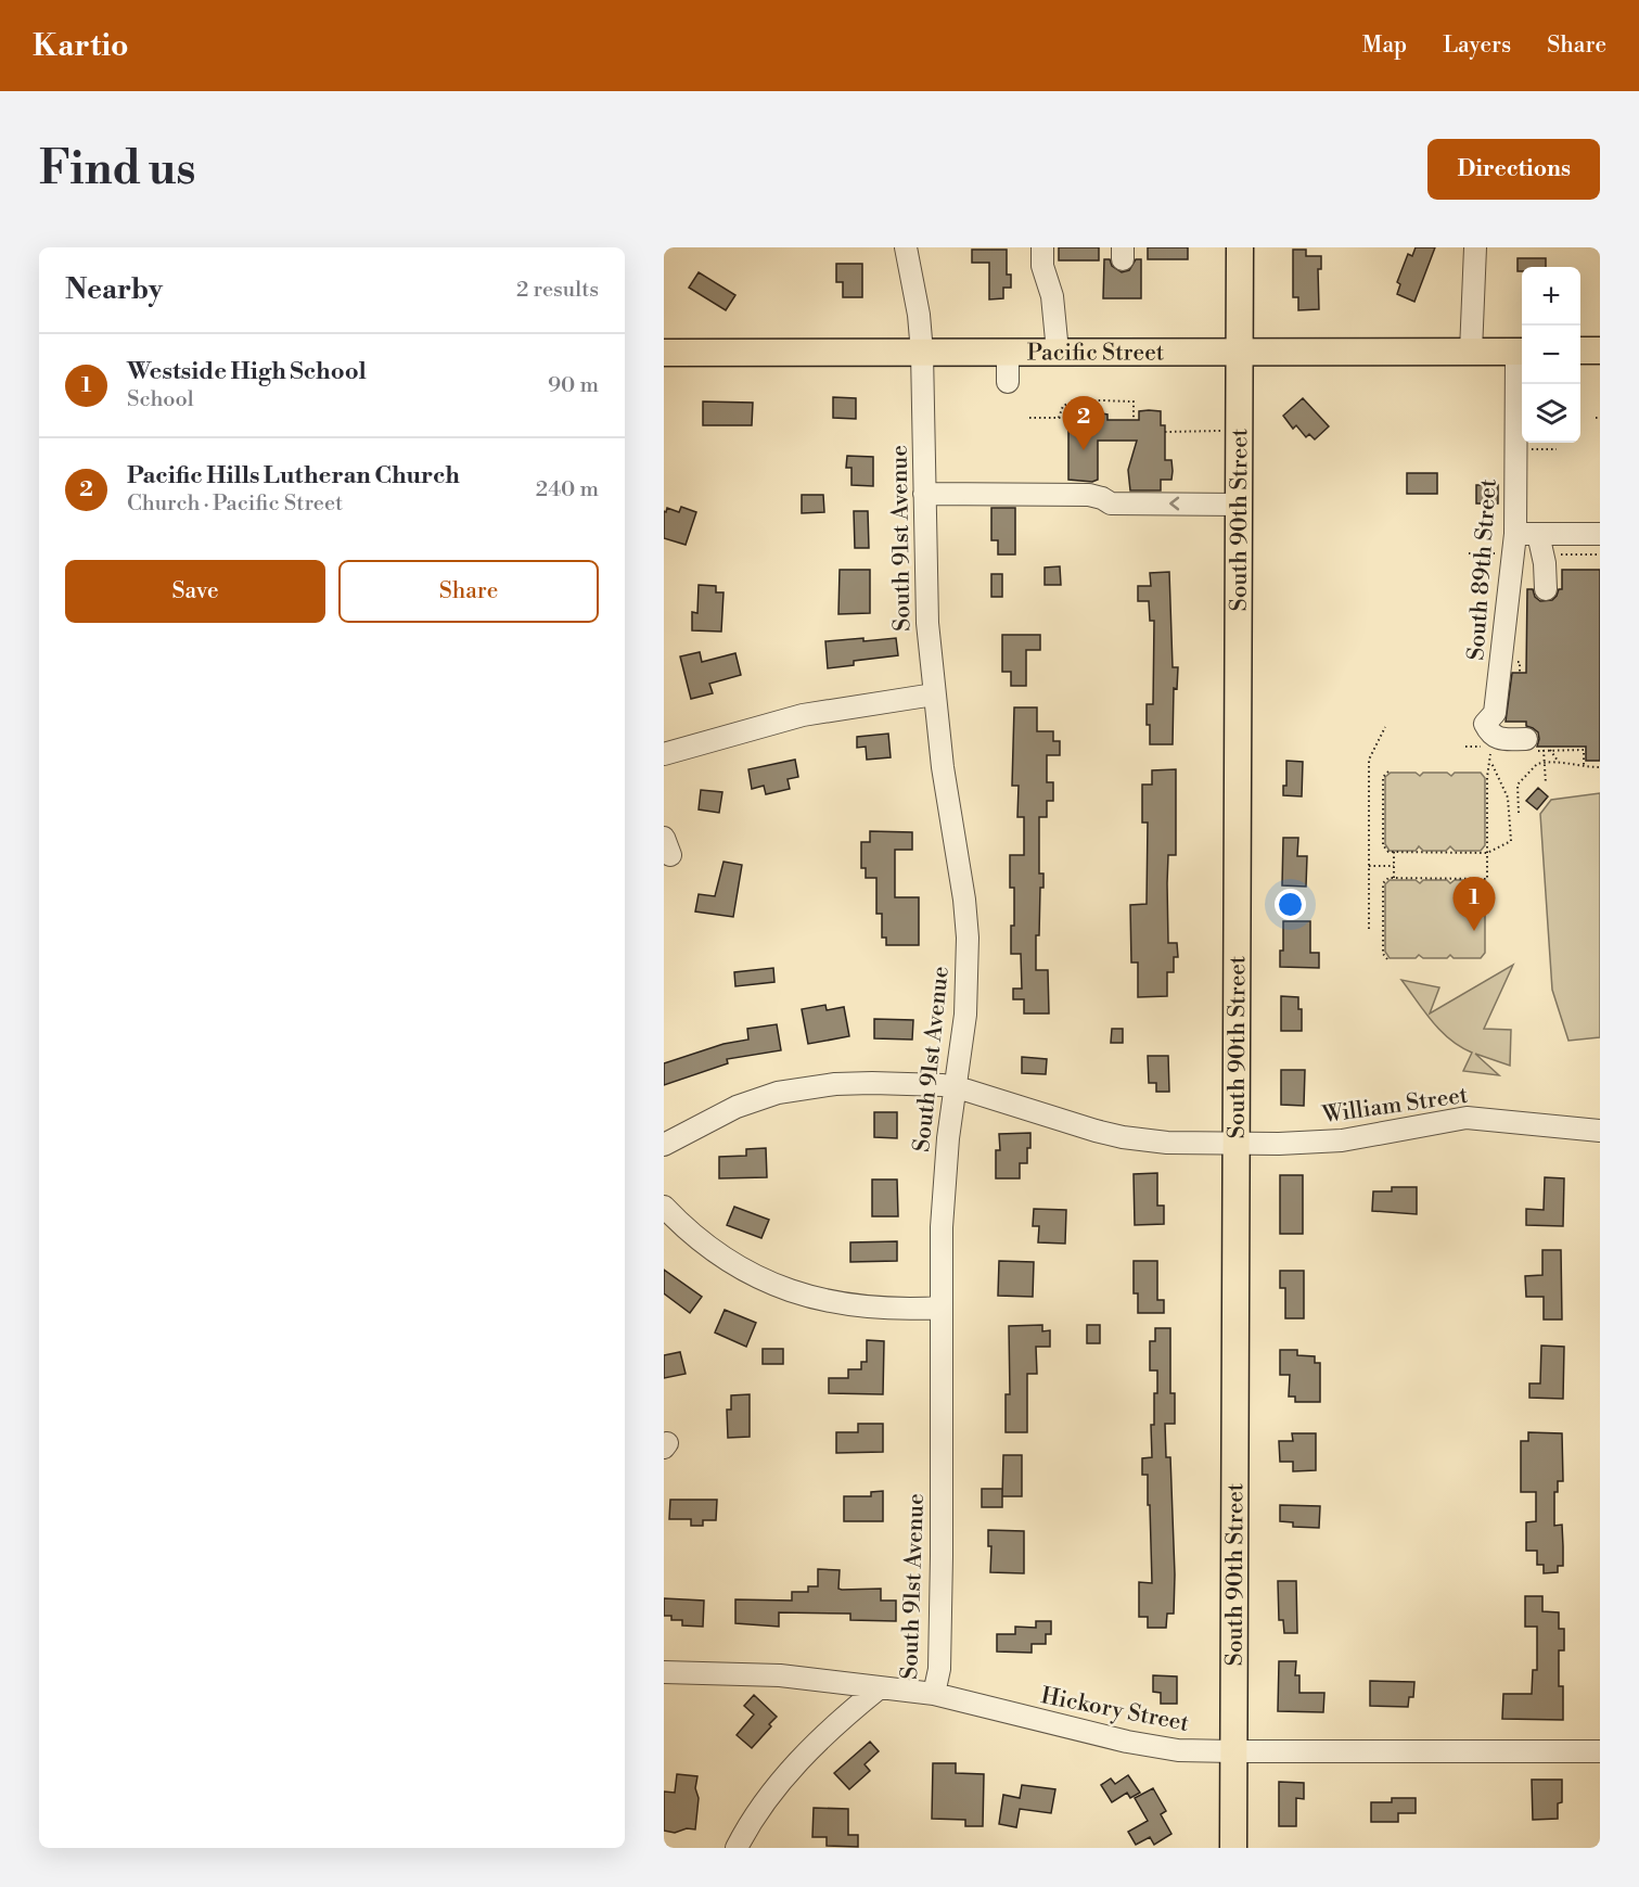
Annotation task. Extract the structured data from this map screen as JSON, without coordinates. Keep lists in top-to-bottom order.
{
  "streets": {
    "main road": ["Pacific Street", "South 90th Street"],
    "street": [
      "South 91st Avenue",
      "South 89th Street",
      "William Street",
      "Hickory Street"
    ]
  },
  "crossings": [
    ["Pacific Street", "South 90th Street"],
    ["Pacific Street", "South 91st Avenue"],
    ["Pacific Street", "South 89th Street"],
    ["South 90th Street", "William Street"],
    ["South 90th Street", "Hickory Street"],
    ["South 91st Avenue", "William Street"],
    ["South 91st Avenue", "Hickory Street"]
  ],
  "page": {
    "header": "Kartio",
    "nav": ["Map", "Layers", "Share"],
    "buttons": [
      "Directions",
      ["Save", "Share"]
    ],
    "title": "Find us",
    "heading": ["Nearby", "2 results"],
    "map_buttons": ["+", "−"],
    "list": [
      {
        "mark": "1",
        "name": "Westside High School",
        "note": "School",
        "value": "90 m"
      },
      {
        "mark": "2",
        "name": "Pacific Hills Lutheran Church",
        "note": "Church · Pacific Street",
        "value": "240 m"
      }
    ],
    "pins": ["2", "1"]
  }
}
